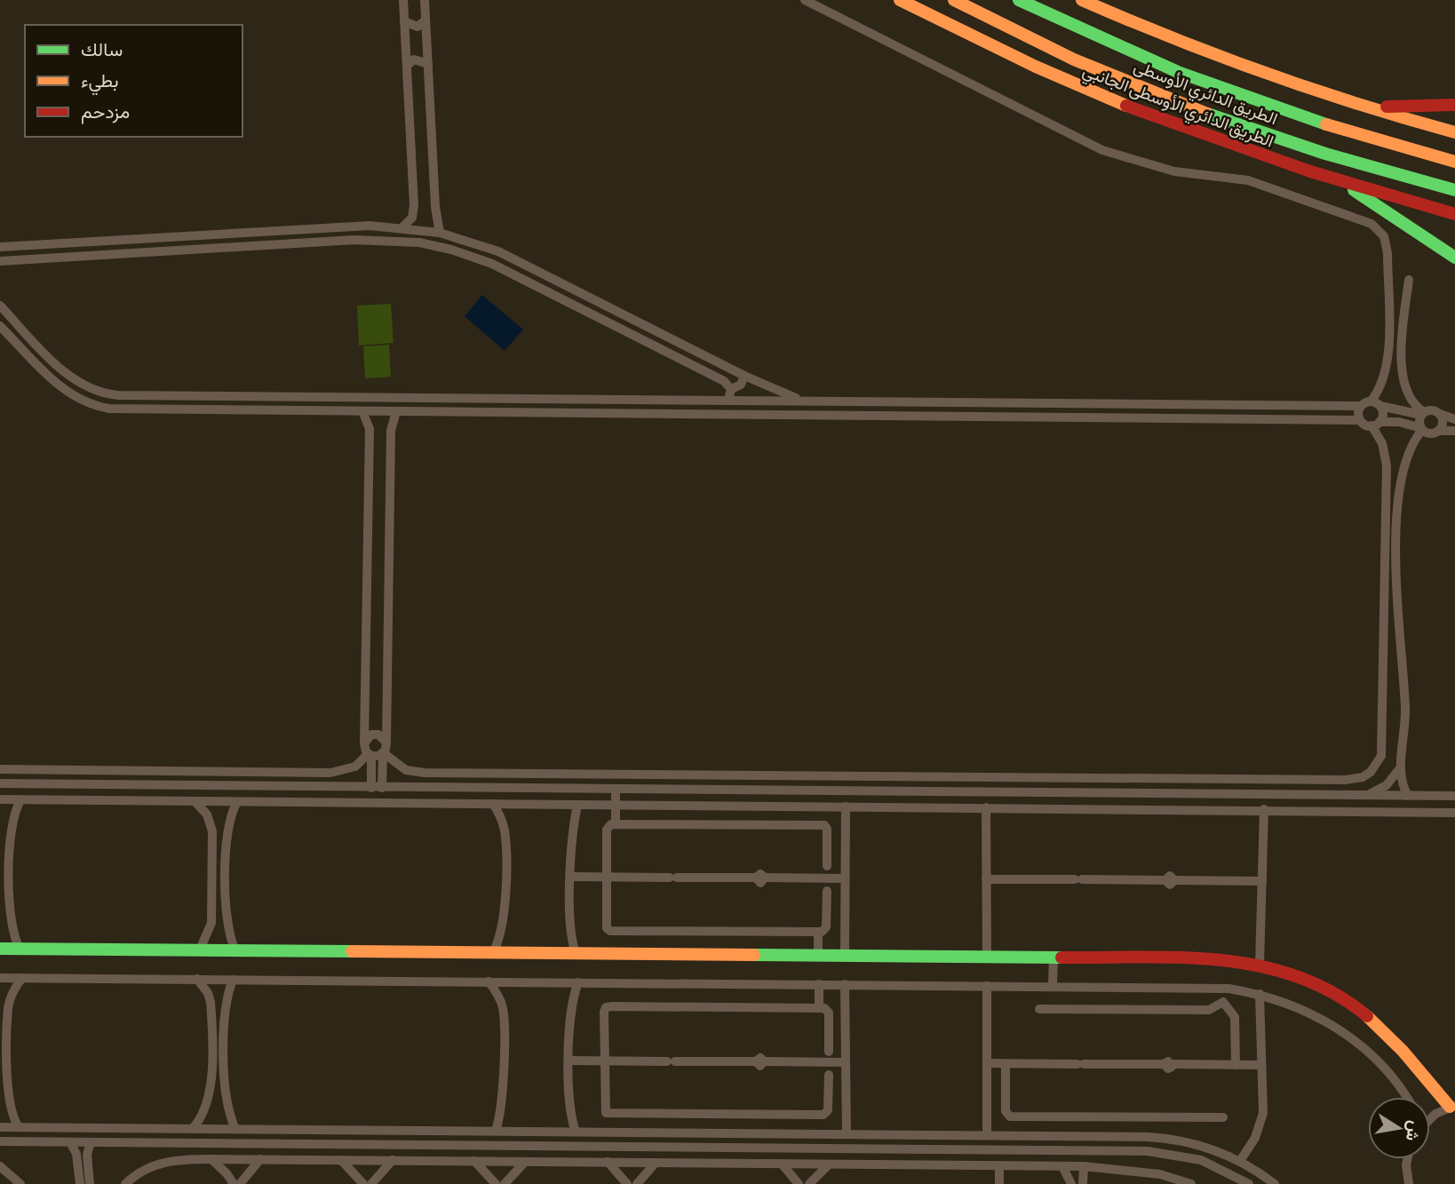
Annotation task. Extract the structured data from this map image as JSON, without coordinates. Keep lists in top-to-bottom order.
{
  "streets": {
    "main road": ["الطريق الدائري الأوسطى", "الطريق الدائري الأوسطى الجانبي"]
  },
  "legend": ["سالك", "بطيء", "مزدحم"],
  "north": "right"
}
